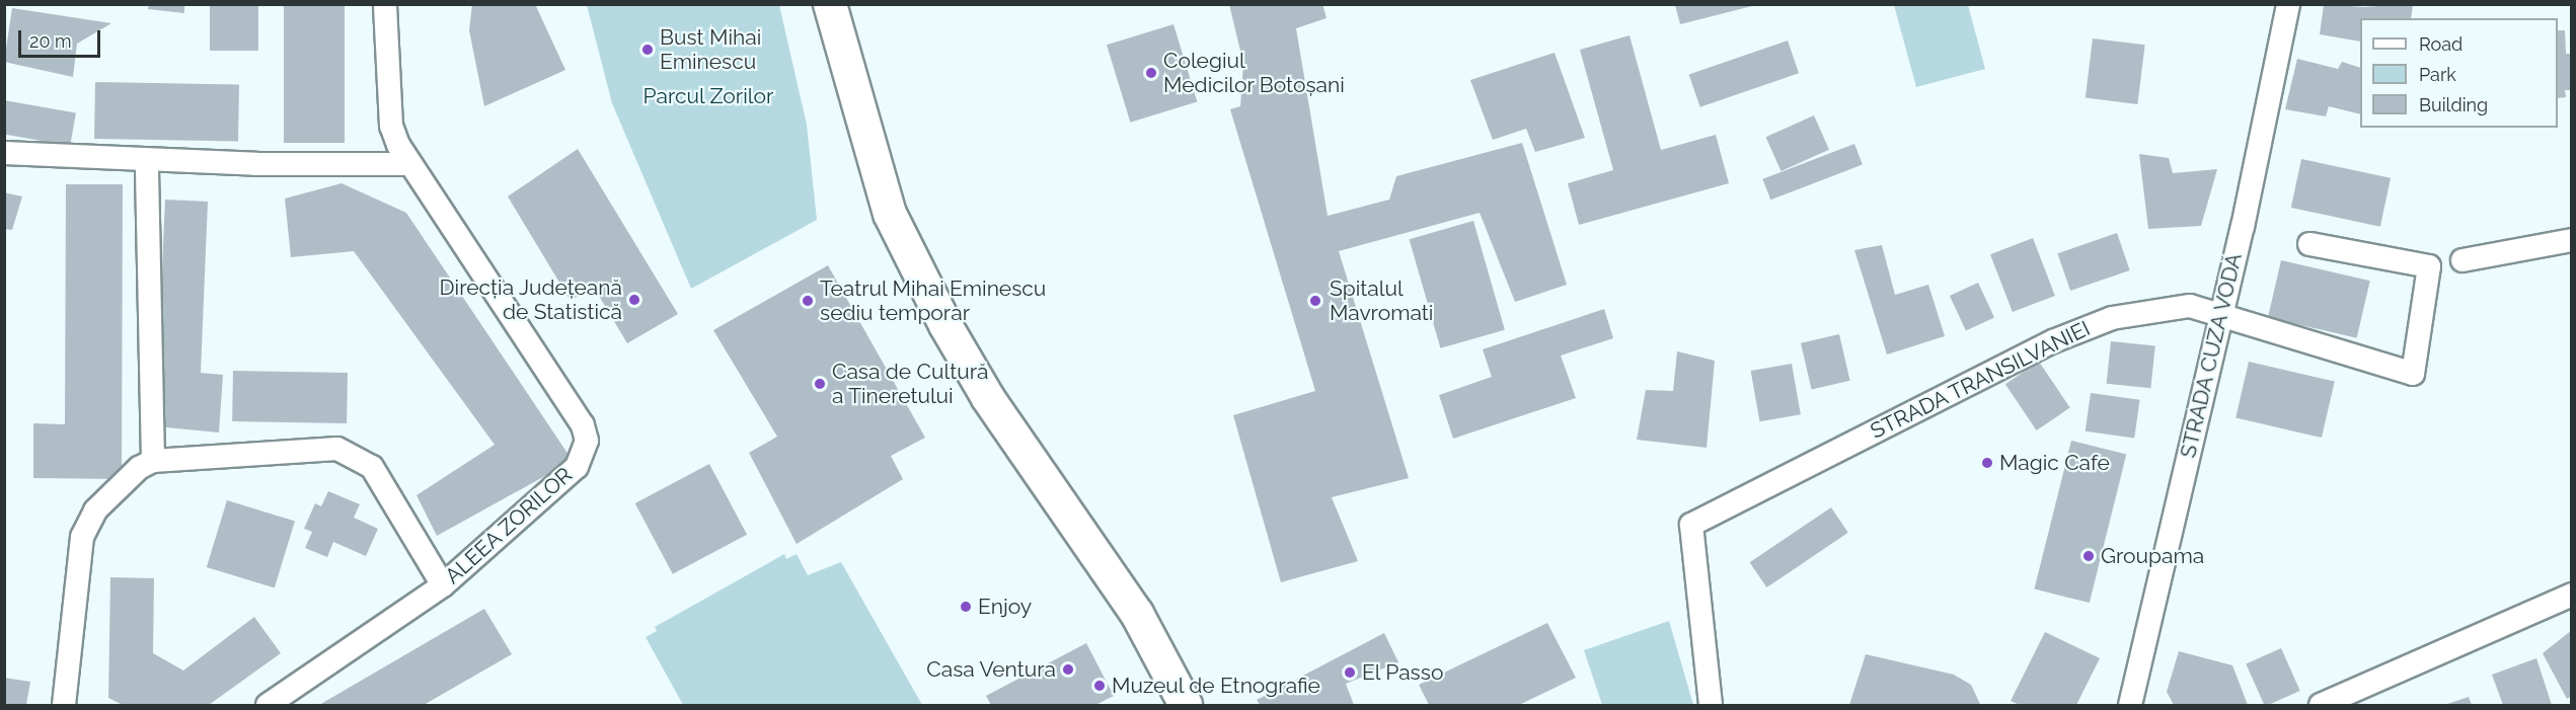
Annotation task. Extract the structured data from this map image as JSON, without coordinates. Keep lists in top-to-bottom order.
{
  "streets": {
    "street": ["STRADA CUZA VODĂ", "STRADA TRANSILVANIEI", "ALEEA ZORILOR"]
  },
  "crossings": [
    ["STRADA CUZA VODĂ", "STRADA TRANSILVANIEI"]
  ],
  "parks": ["Parcul Zorilor"],
  "places": [
    "Bust Mihai Eminescu",
    "Colegiul Medicilor Botoșani",
    "Direcția Județeană de Statistică",
    "Teatrul Mihai Eminescu sediu temporar",
    "Spitalul Mavromati",
    "Casa de Cultură a Tineretului",
    "Magic Cafe",
    "Groupama",
    "Enjoy",
    "Casa Ventura",
    "El Passo",
    "Muzeul de Etnografie"
  ],
  "legend": ["Road", "Park", "Building"],
  "scale_bar": "20 m"
}
